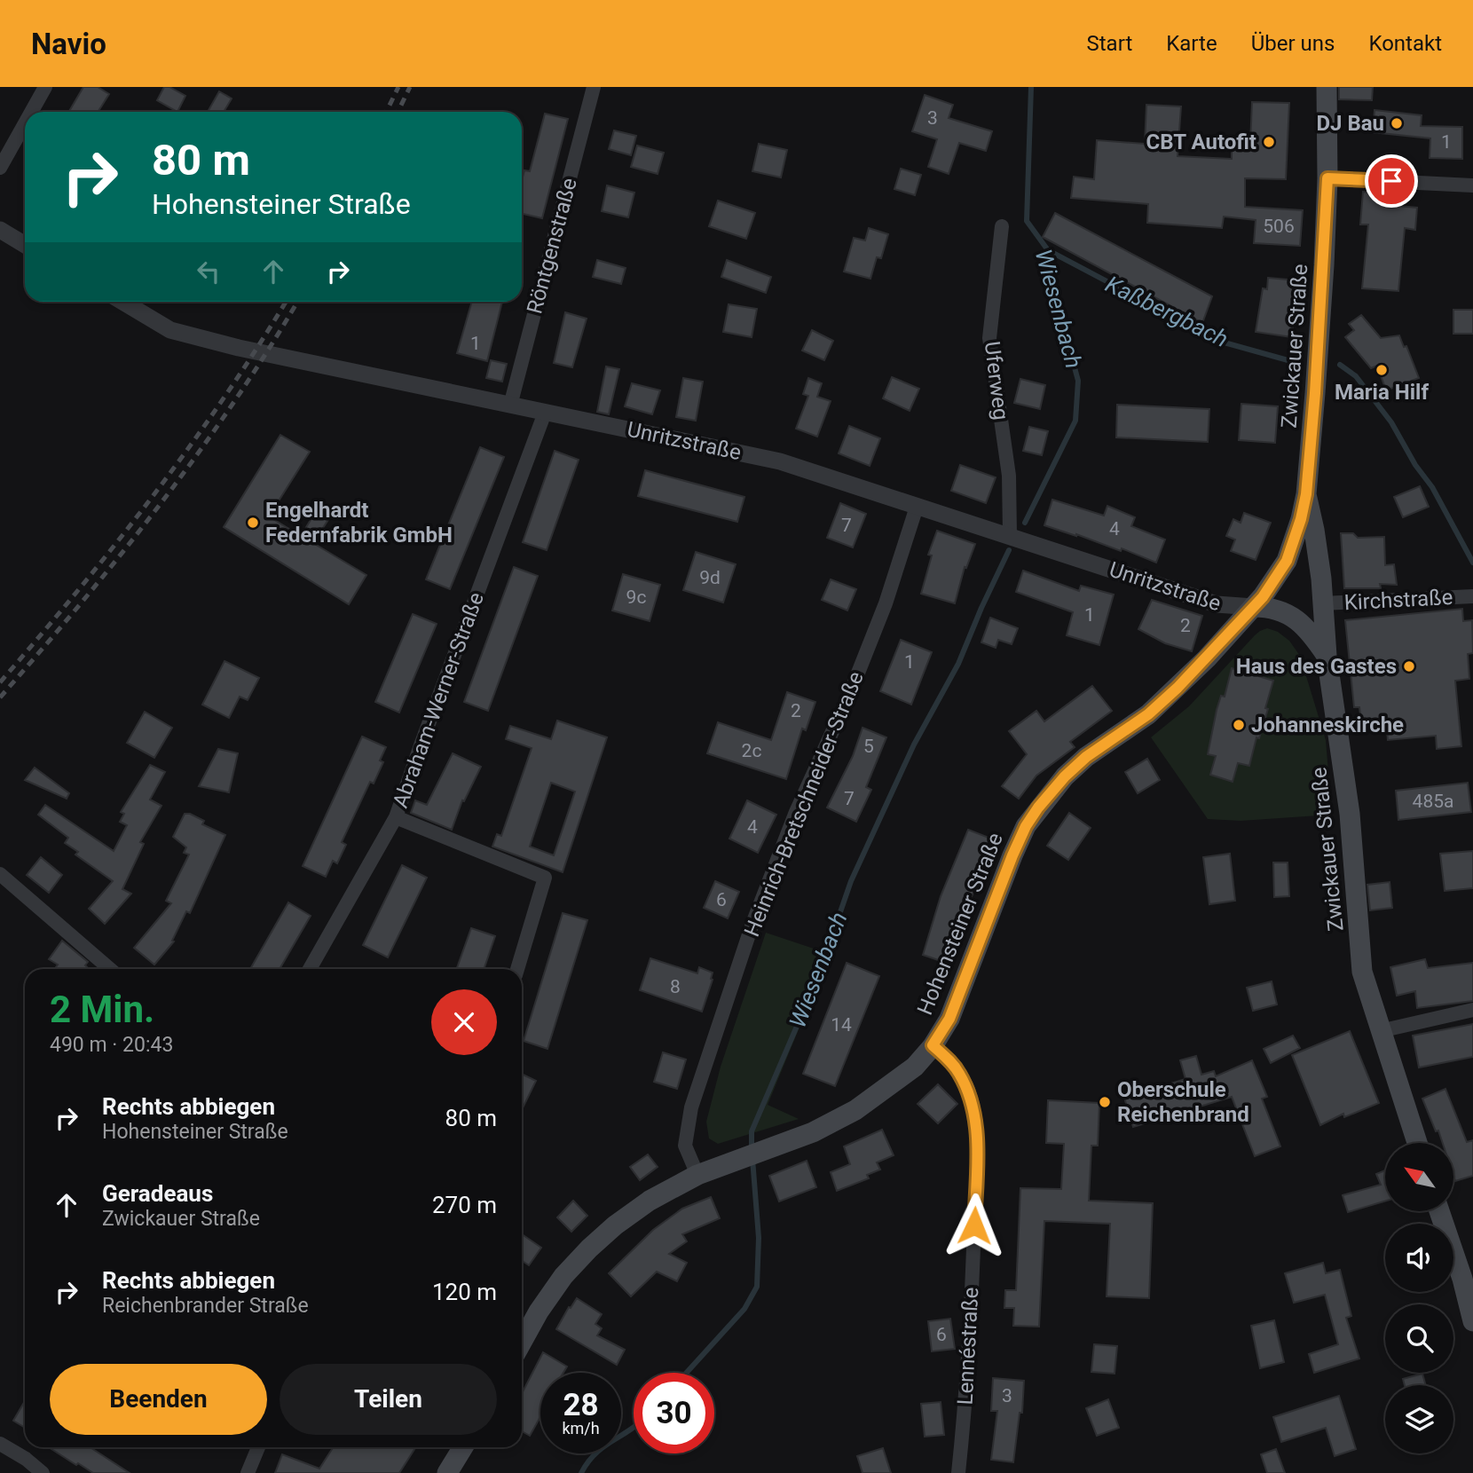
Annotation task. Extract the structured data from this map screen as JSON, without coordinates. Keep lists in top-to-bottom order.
{
  "streets": {
    "main road": ["Zwickauer Straße", "Hohensteiner Straße"],
    "street": [
      "Röntgenstraße",
      "Uferweg",
      "Unritzstraße",
      "Kirchstraße",
      "Abraham-Werner-Straße",
      "Heinrich-Bretschneider-Straße",
      "Lennéstraße"
    ]
  },
  "crossings": [
    ["Röntgenstraße", "Unritzstraße"],
    ["Zwickauer Straße", "Kirchstraße"],
    ["Zwickauer Straße", "Hohensteiner Straße"],
    ["Uferweg", "Unritzstraße"],
    ["Unritzstraße", "Abraham-Werner-Straße"],
    ["Unritzstraße", "Heinrich-Bretschneider-Straße"],
    ["Unritzstraße", "Hohensteiner Straße"],
    ["Heinrich-Bretschneider-Straße", "Hohensteiner Straße"],
    ["Hohensteiner Straße", "Lennéstraße"]
  ],
  "water": ["Wiesenbach", "Kaßbergbach"],
  "places": [
    "DJ Bau",
    "CBT Autofit",
    "Maria Hilf",
    "Engelhardt Federnfabrik GmbH",
    "Haus des Gastes",
    "Johanneskirche",
    "Oberschule Reichenbrand"
  ],
  "house_numbers": [
    "3",
    "1",
    "506",
    "1",
    "7",
    "4",
    "9d",
    "9c",
    "1",
    "2",
    "1",
    "2",
    "5",
    "2c",
    "7",
    "485a",
    "4",
    "6",
    "8",
    "14",
    "6",
    "3"
  ],
  "north": "top left",
  "page": {
    "header": "Navio",
    "nav": [
      "Start",
      "Karte",
      "Über uns",
      "Kontakt"
    ],
    "turn": ["80 m", "Hohensteiner Straße"],
    "heading": ["2 Min.", "490 m · 20:43"],
    "list": [
      {
        "name": "Rechts abbiegen",
        "note": "Hohensteiner Straße",
        "value": "80 m"
      },
      {
        "name": "Geradeaus",
        "note": "Zwickauer Straße",
        "value": "270 m"
      },
      {
        "name": "Rechts abbiegen",
        "note": "Reichenbrander Straße",
        "value": "120 m"
      }
    ],
    "buttons": ["Beenden", "Teilen"],
    "speed": "28 km/h",
    "limit": "30"
  }
}
